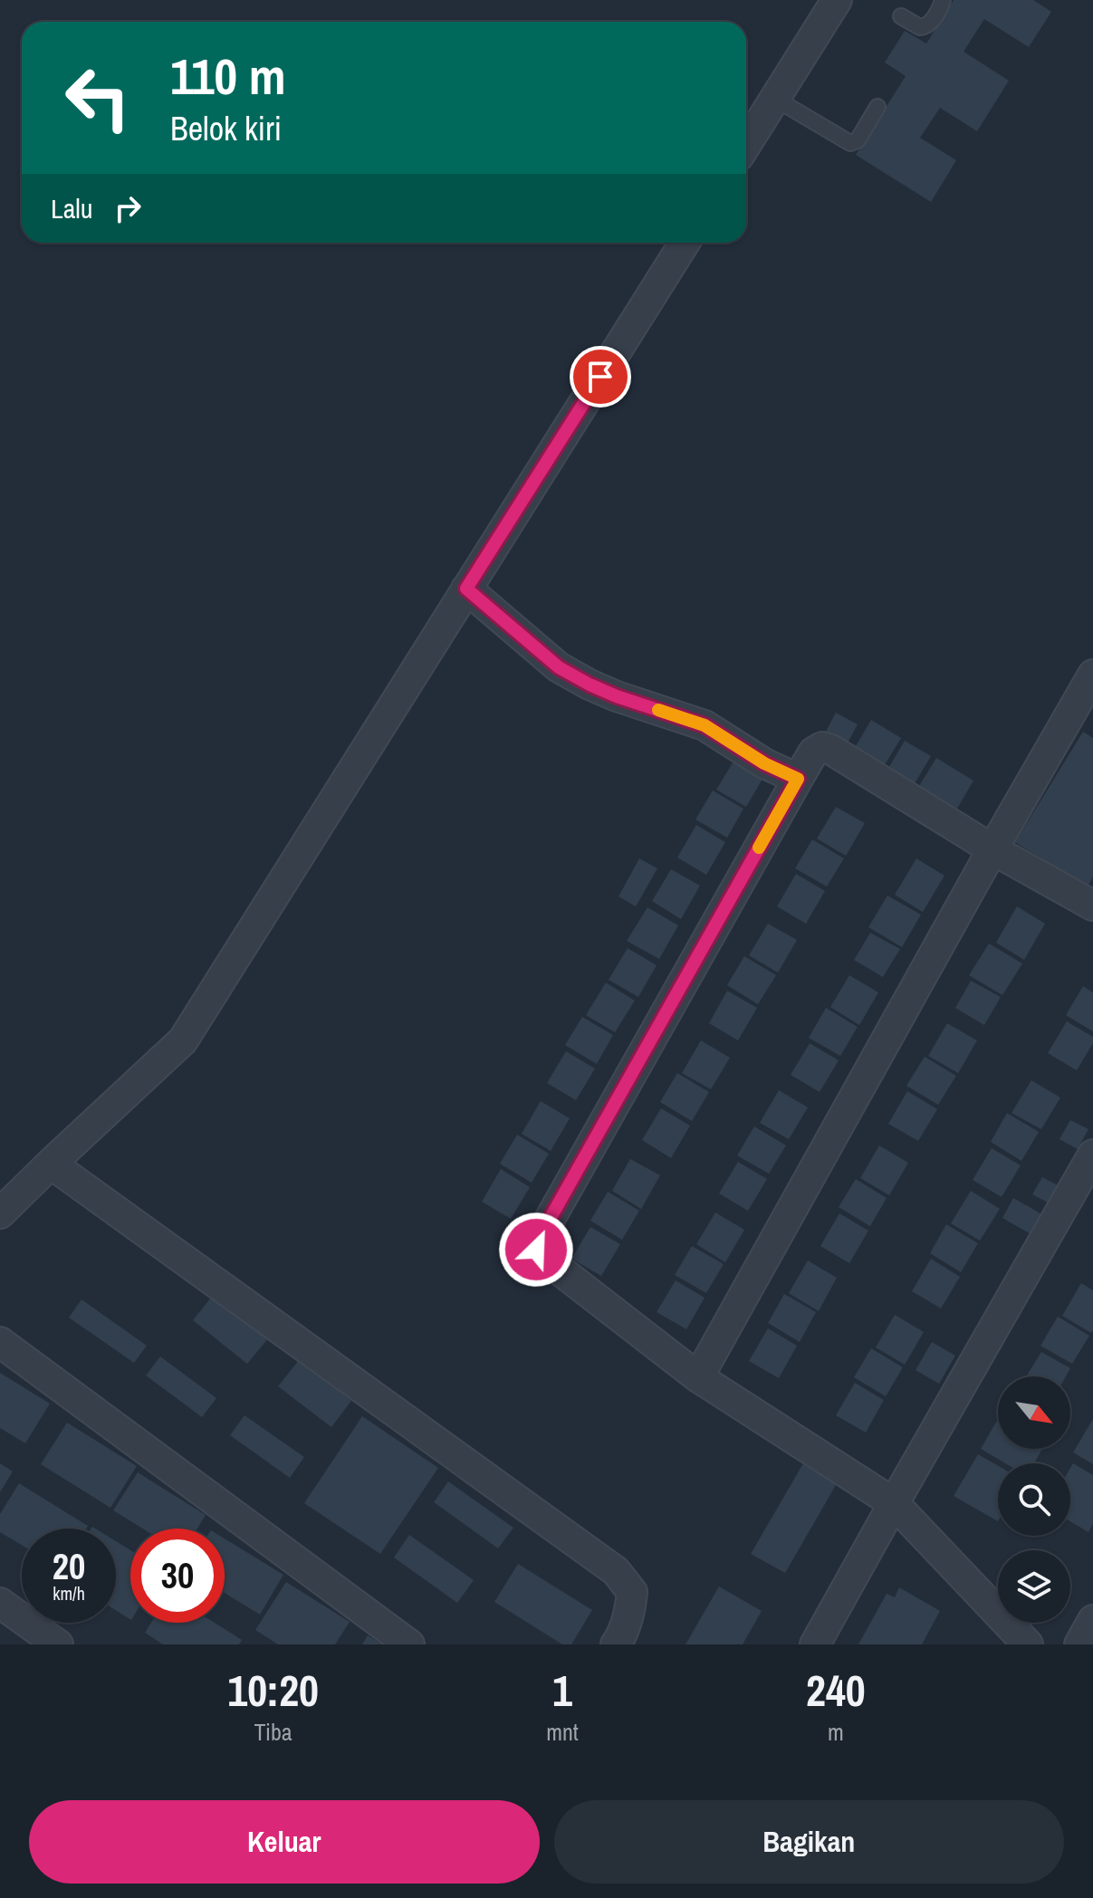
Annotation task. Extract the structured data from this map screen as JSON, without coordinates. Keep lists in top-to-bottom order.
{
  "north": "bottom right",
  "page": {
    "turn": ["110 m", "Belok kiri"],
    "then": "Lalu",
    "speed": "20 km/h",
    "limit": "30",
    "eta": [
      "10:20",
      "Tiba",
      "1",
      "mnt",
      "240",
      "m"
    ],
    "buttons": ["Keluar", "Bagikan"]
  }
}
